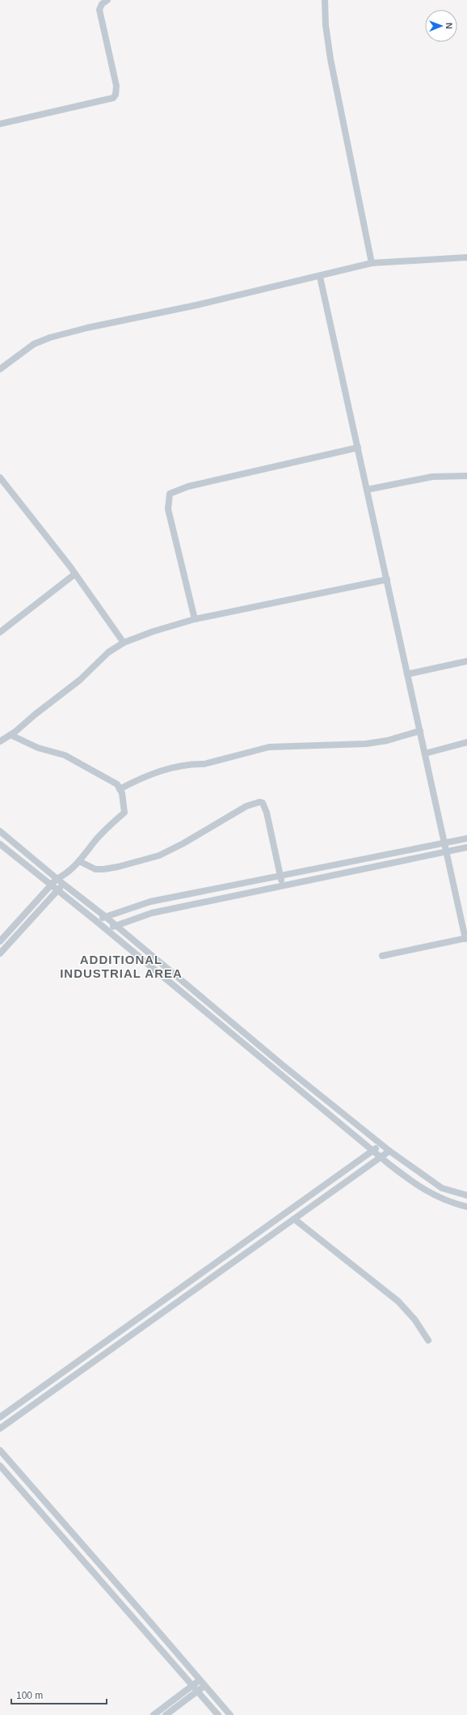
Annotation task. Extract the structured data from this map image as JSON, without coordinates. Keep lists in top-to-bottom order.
{
  "districts": ["ADDITIONAL INDUSTRIAL AREA"],
  "scale_bar": "100 m",
  "north": "right"
}
